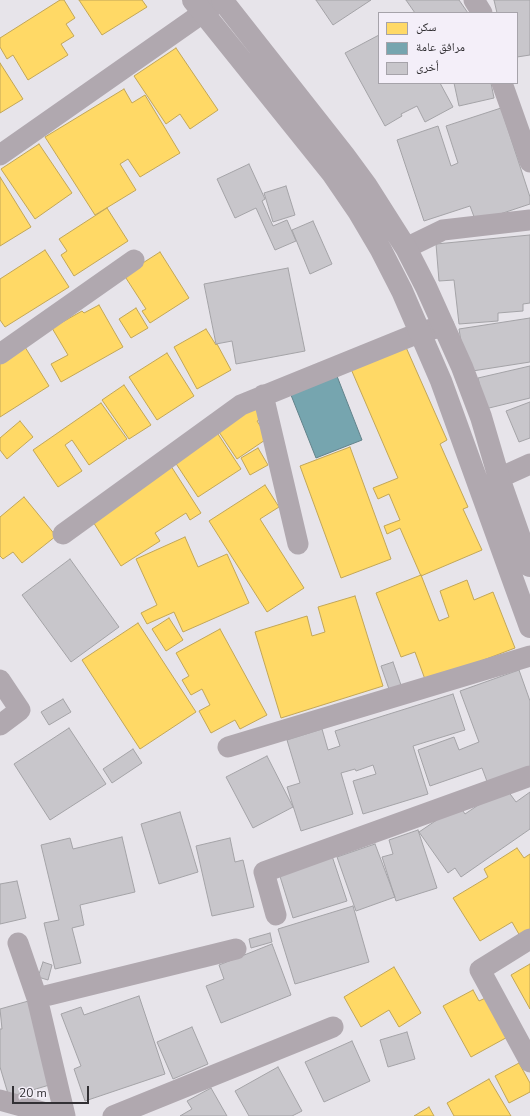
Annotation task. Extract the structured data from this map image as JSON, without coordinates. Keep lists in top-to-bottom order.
{
  "legend": ["سكن", "مرافق عامة", "أخرى"],
  "scale_bar": "20 m"
}
